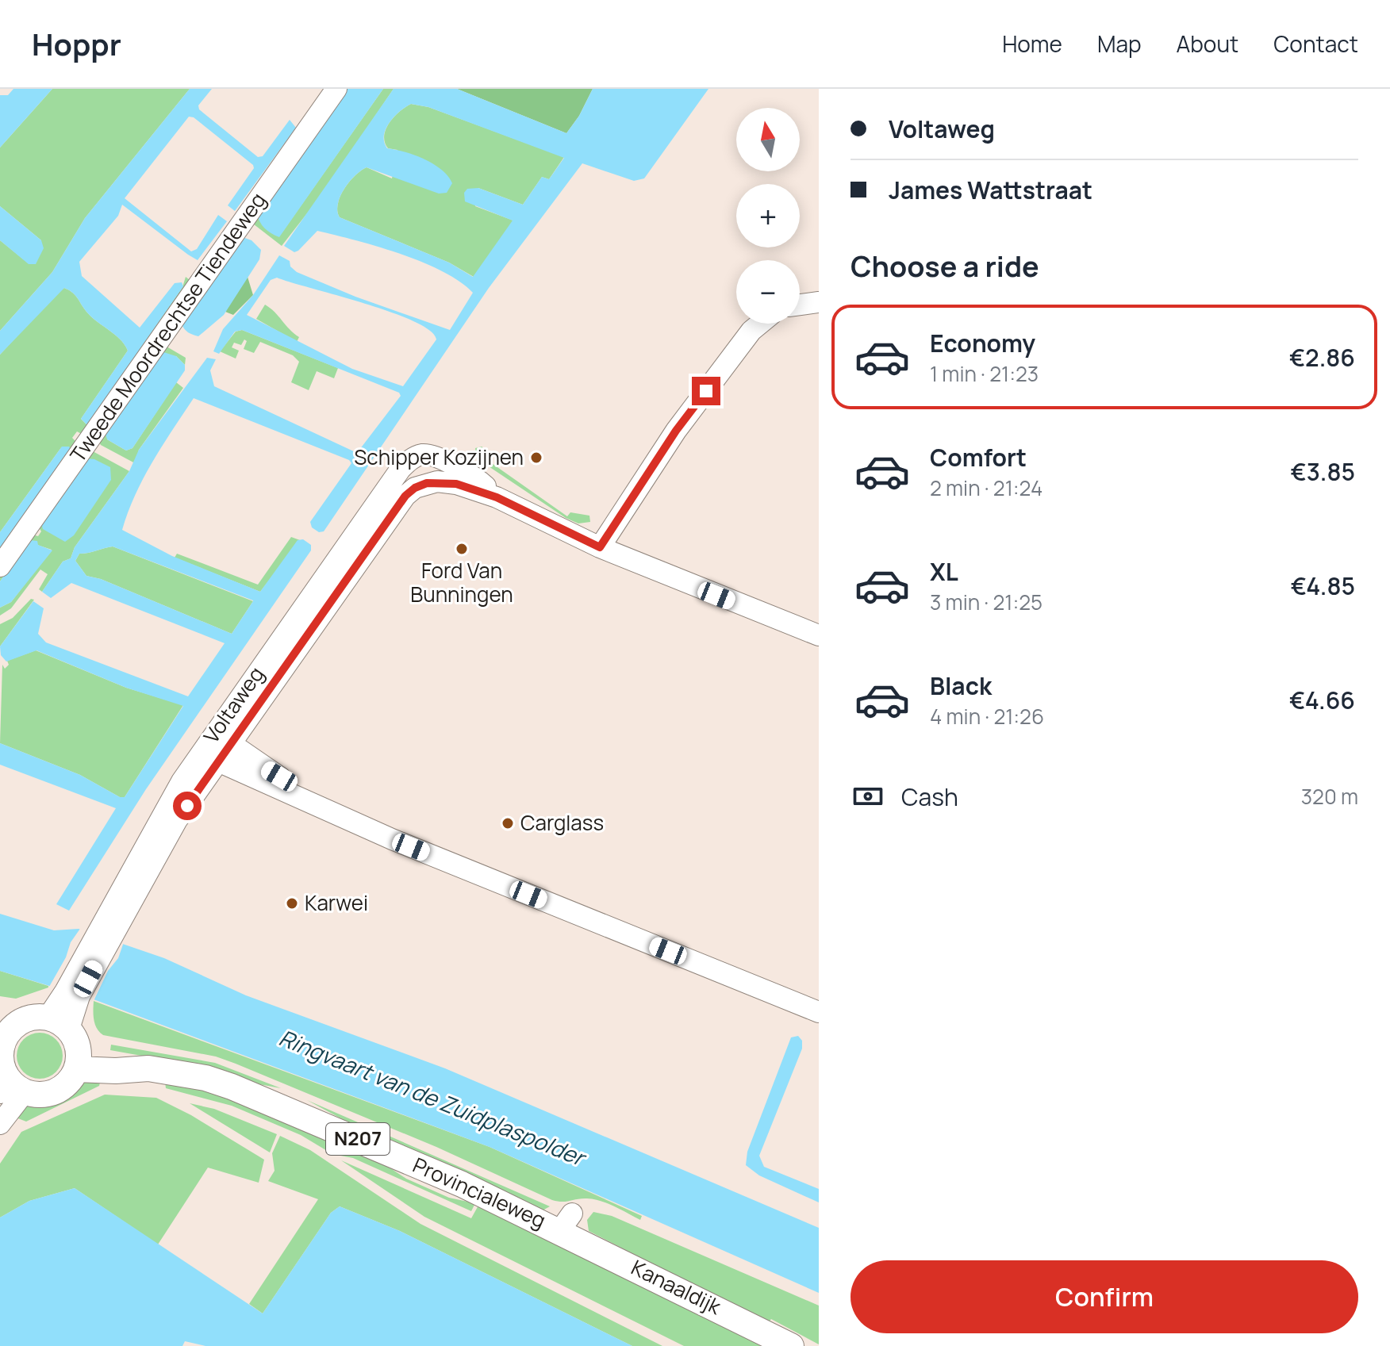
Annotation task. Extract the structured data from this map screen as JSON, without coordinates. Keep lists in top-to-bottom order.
{
  "streets": {
    "main road": ["N207", "Provincialeweg", "Kanaaldijk"],
    "street": ["Tweede Moordrechtse Tiendeweg", "Voltaweg"]
  },
  "crossings": [
    ["Voltaweg", "N207"],
    ["Voltaweg", "Provincialeweg"],
    ["N207", "Provincialeweg"],
    ["Provincialeweg", "Kanaaldijk"]
  ],
  "water": ["Ringvaart van de Zuidplaspolder"],
  "places": [
    "Schipper Kozijnen",
    "Ford Van Bunningen",
    "Carglass",
    "Karwei"
  ],
  "north": "top",
  "page": {
    "header": "Hoppr",
    "nav": [
      "Home",
      "Map",
      "About",
      "Contact"
    ],
    "banner": ["Voltaweg", "James Wattstraat"],
    "map_buttons": ["+", "−"],
    "heading": "Choose a ride",
    "list": [
      {
        "name": "Economy",
        "note": "1 min · 21:23",
        "value": "€2.86"
      },
      {
        "name": "Comfort",
        "note": "2 min · 21:24",
        "value": "€3.85"
      },
      {
        "name": "XL",
        "note": "3 min · 21:25",
        "value": "€4.85"
      },
      {
        "name": "Black",
        "note": "4 min · 21:26",
        "value": "€4.66"
      }
    ],
    "pay": ["Cash", "320 m"],
    "buttons": "Confirm"
  }
}
